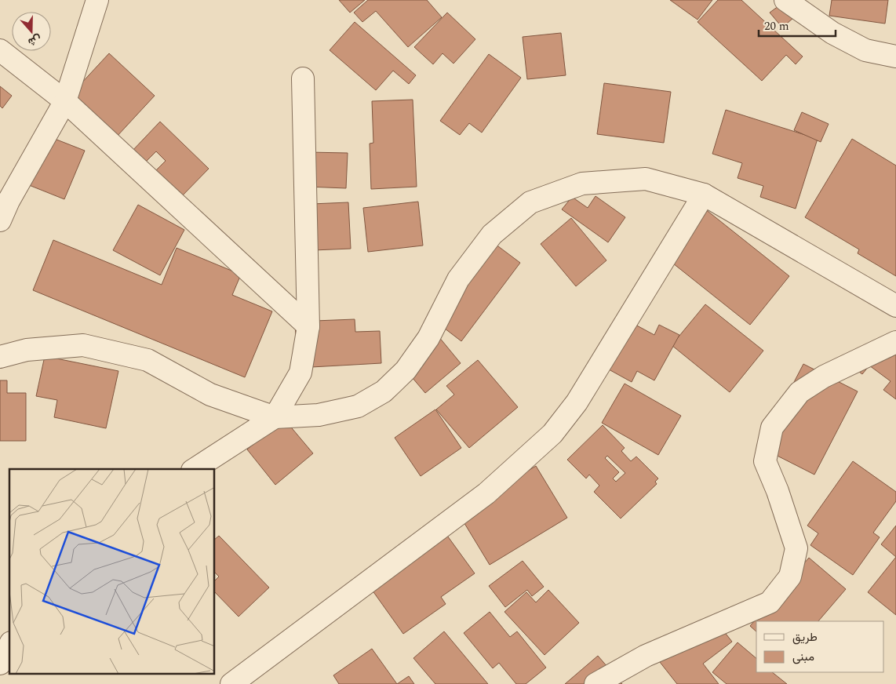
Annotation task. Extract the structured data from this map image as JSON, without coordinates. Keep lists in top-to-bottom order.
{
  "legend": ["طريق", "مبنى"],
  "scale_bar": "20 m",
  "north": "bottom"
}
